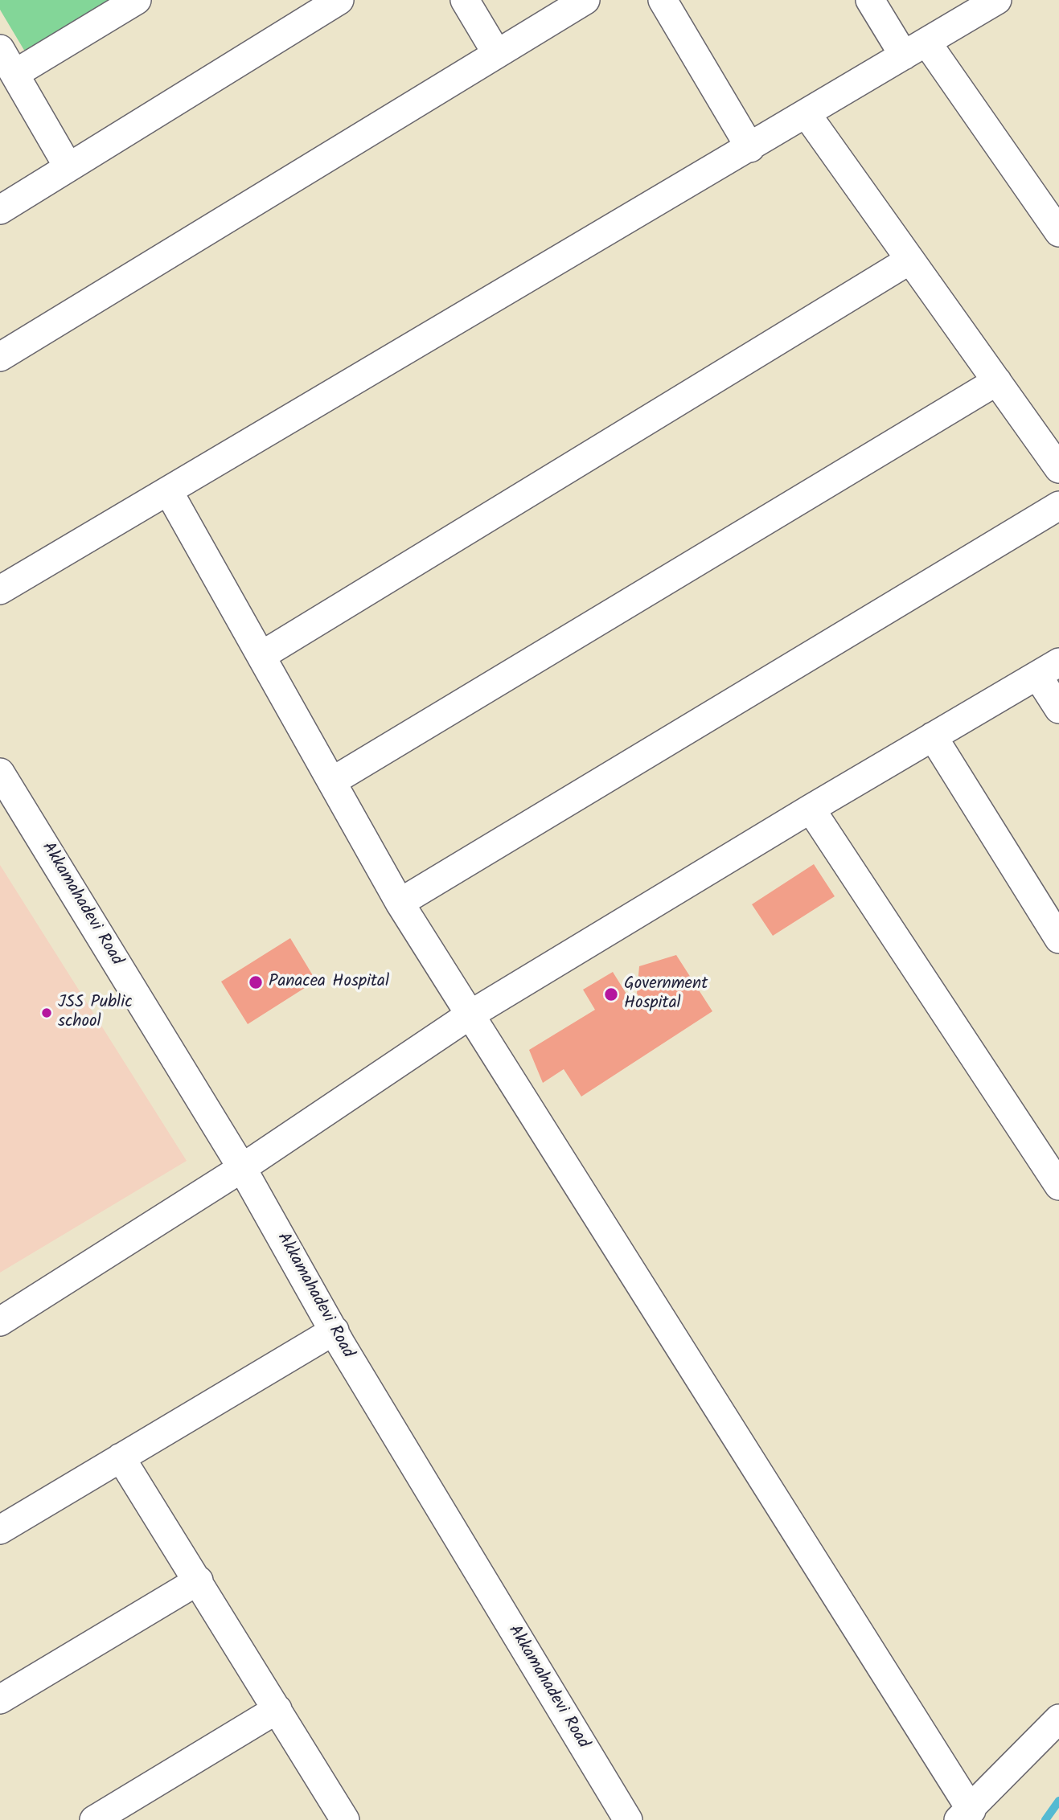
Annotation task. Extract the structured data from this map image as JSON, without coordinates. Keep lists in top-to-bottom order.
{
  "streets": {
    "street": ["Akkamahadevi Road"]
  },
  "places": ["Panacea Hospital", "Government Hospital", "JSS Public school"]
}
